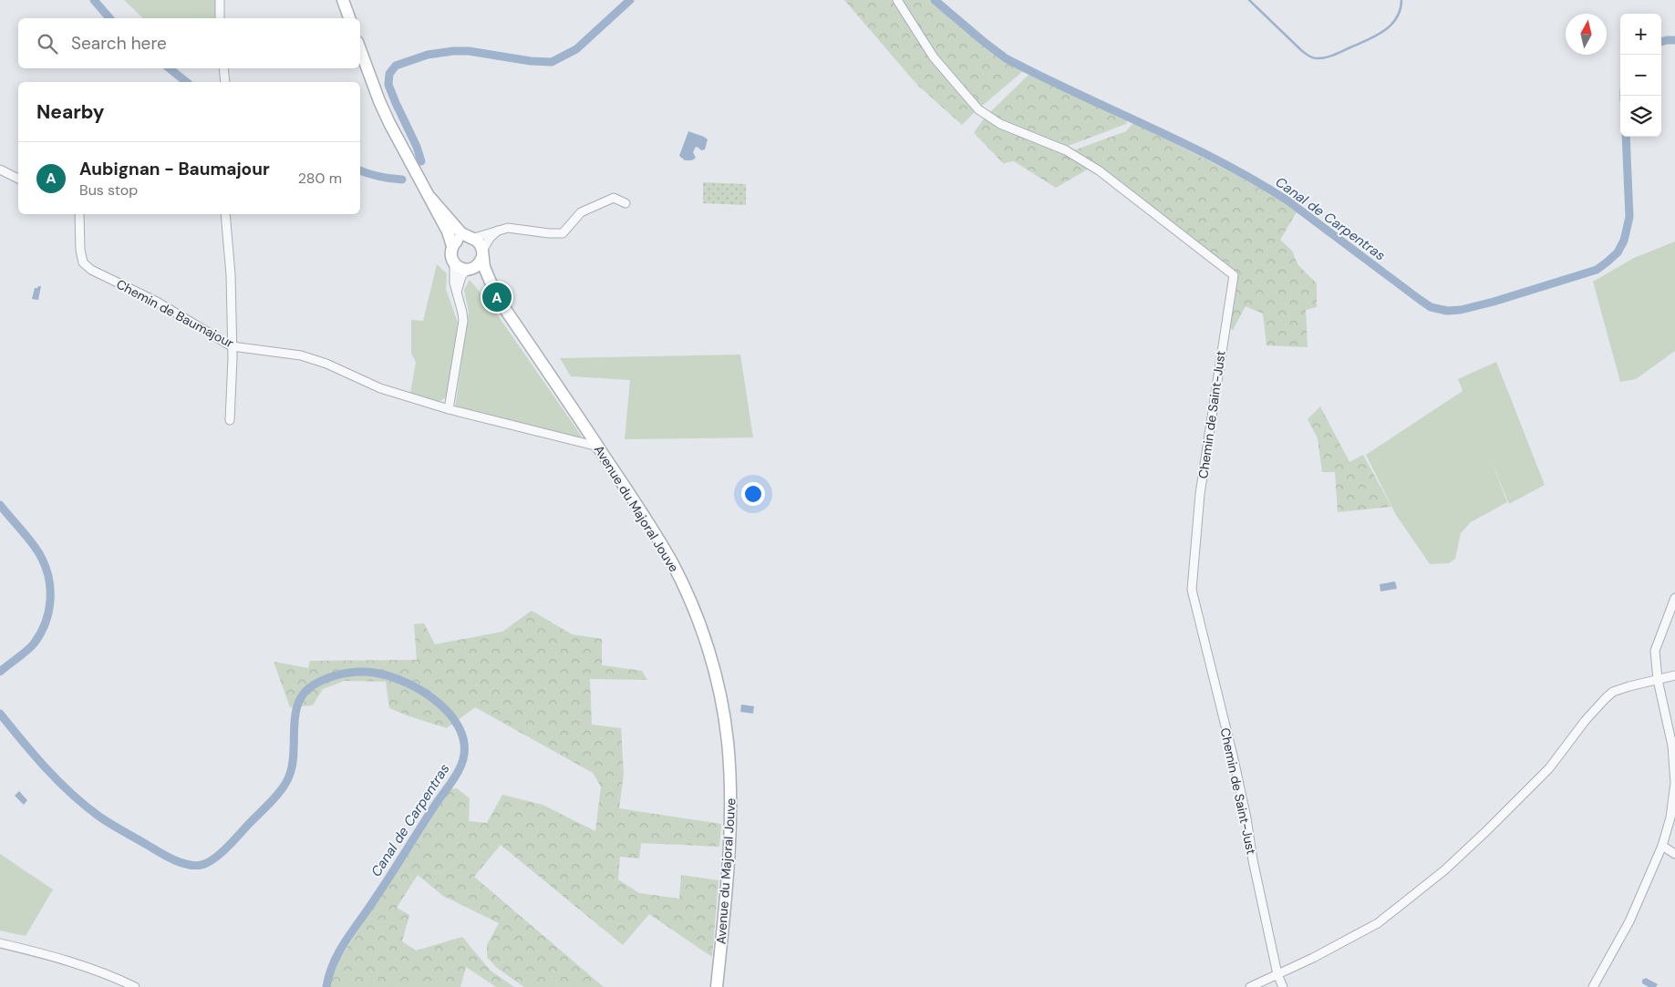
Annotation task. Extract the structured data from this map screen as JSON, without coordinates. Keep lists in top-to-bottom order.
{
  "streets": {
    "main road": ["Avenue du Majoral Jouve"],
    "street": ["Chemin de Baumajour", "Chemin de Saint-Just"]
  },
  "crossings": [
    ["Chemin de Baumajour", "Avenue du Majoral Jouve"]
  ],
  "water": ["Canal de Carpentras"],
  "north": "top",
  "page": {
    "map_buttons": ["+", "−"],
    "search": "Search here",
    "heading": "Nearby",
    "list": [
      {
        "mark": "A",
        "name": "Aubignan - Baumajour",
        "note": "Bus stop",
        "value": "280 m"
      }
    ],
    "pins": "A"
  }
}
